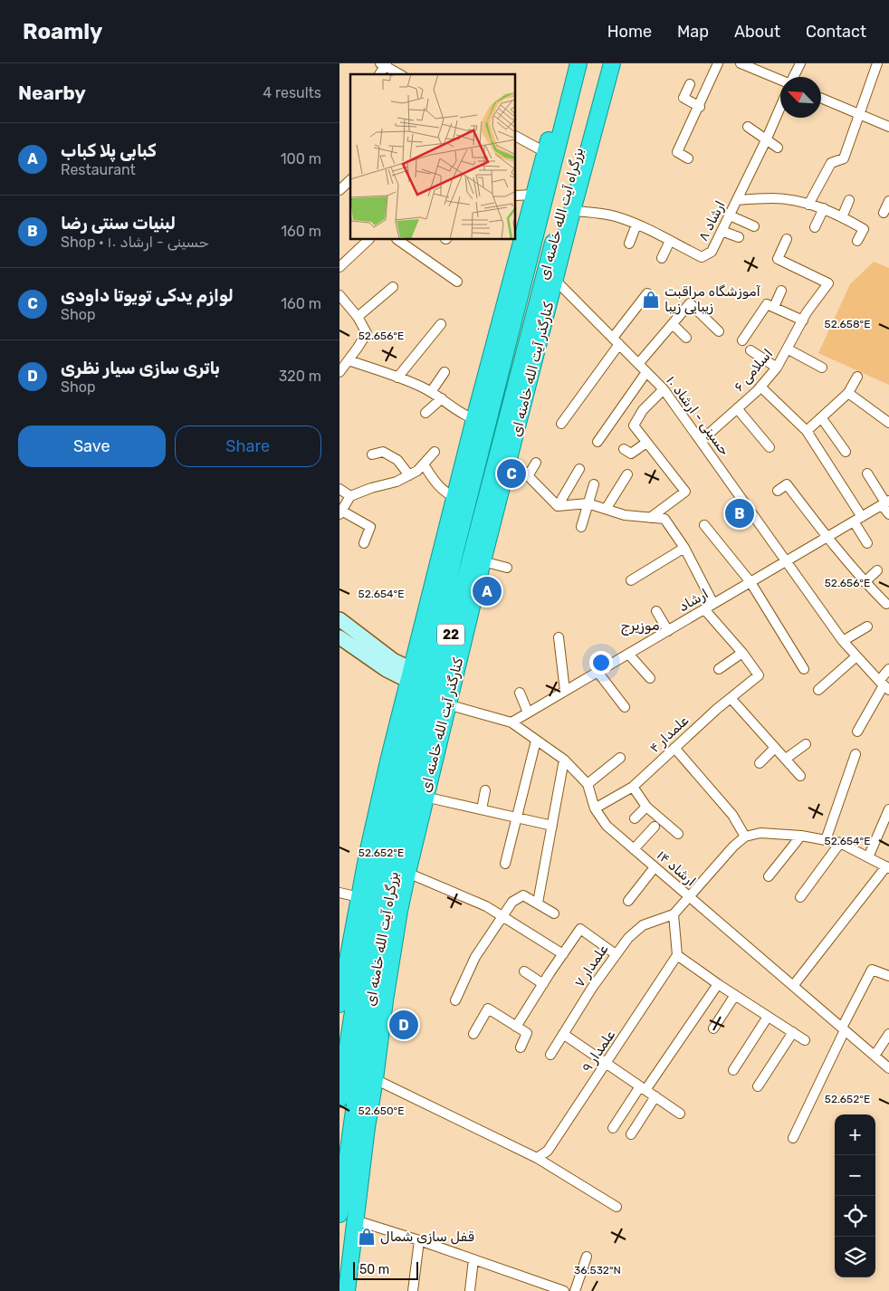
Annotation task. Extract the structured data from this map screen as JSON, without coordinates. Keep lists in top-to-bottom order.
{
  "streets": {
    "highway": ["بزرگراه آیت الله خامنه ای", "کنارگذر آیت الله خامنه ای", "22"],
    "street": [
      "ارشاد ۸",
      "اسلامی ۶",
      "حسینی - ارشاد ۱۰",
      "ارشاد",
      "علمدار ۴",
      "ارشاد ۱۴",
      "علمدار ۷",
      "علمدار ۹"
    ]
  },
  "crossings": [
    ["بزرگراه آیت الله خامنه ای", "کنارگذر آیت الله خامنه ای"],
    ["ارشاد ۸", "کنارگذر آیت الله خامنه ای"],
    ["کنارگذر آیت الله خامنه ای", "حسینی - ارشاد ۱۰"],
    ["کنارگذر آیت الله خامنه ای", "ارشاد ۱۴"],
    ["اسلامی ۶", "حسینی - ارشاد ۱۰"],
    ["حسینی - ارشاد ۱۰", "ارشاد"],
    ["ارشاد", "ارشاد ۱۴"],
    ["علمدار ۴", "ارشاد ۱۴"]
  ],
  "districts": ["موزیرج"],
  "places": {
    "shop": ["آموزشگاه مراقبت زیبایی زیبا", "قفل سازی شمال"]
  },
  "scale_bar": "50 m",
  "north": "top left",
  "page": {
    "header": "Roamly",
    "nav": [
      "Home",
      "Map",
      "About",
      "Contact"
    ],
    "heading": ["Nearby", "4 results"],
    "list": [
      {
        "mark": "A",
        "name": "کبابی پلا کباب",
        "note": "Restaurant",
        "value": "100 m"
      },
      {
        "mark": "B",
        "name": "لبنیات سنتی رضا",
        "note": "Shop · حسینی - ارشاد ۱۰",
        "value": "160 m"
      },
      {
        "mark": "C",
        "name": "لوازم یدکی تویوتا داودی",
        "note": "Shop",
        "value": "160 m"
      },
      {
        "mark": "D",
        "name": "باتری سازی سیار نظری",
        "note": "Shop",
        "value": "320 m"
      }
    ],
    "buttons": ["Save", "Share"],
    "pins": [
      "C",
      "B",
      "A",
      "D"
    ],
    "map_buttons": ["+", "−"],
    "scale": "50 m"
  },
  "coordinates": [
    "52.658°E",
    "52.656°E",
    "52.654°E",
    "52.652°E",
    "52.650°E",
    "36.532°N"
  ]
}
